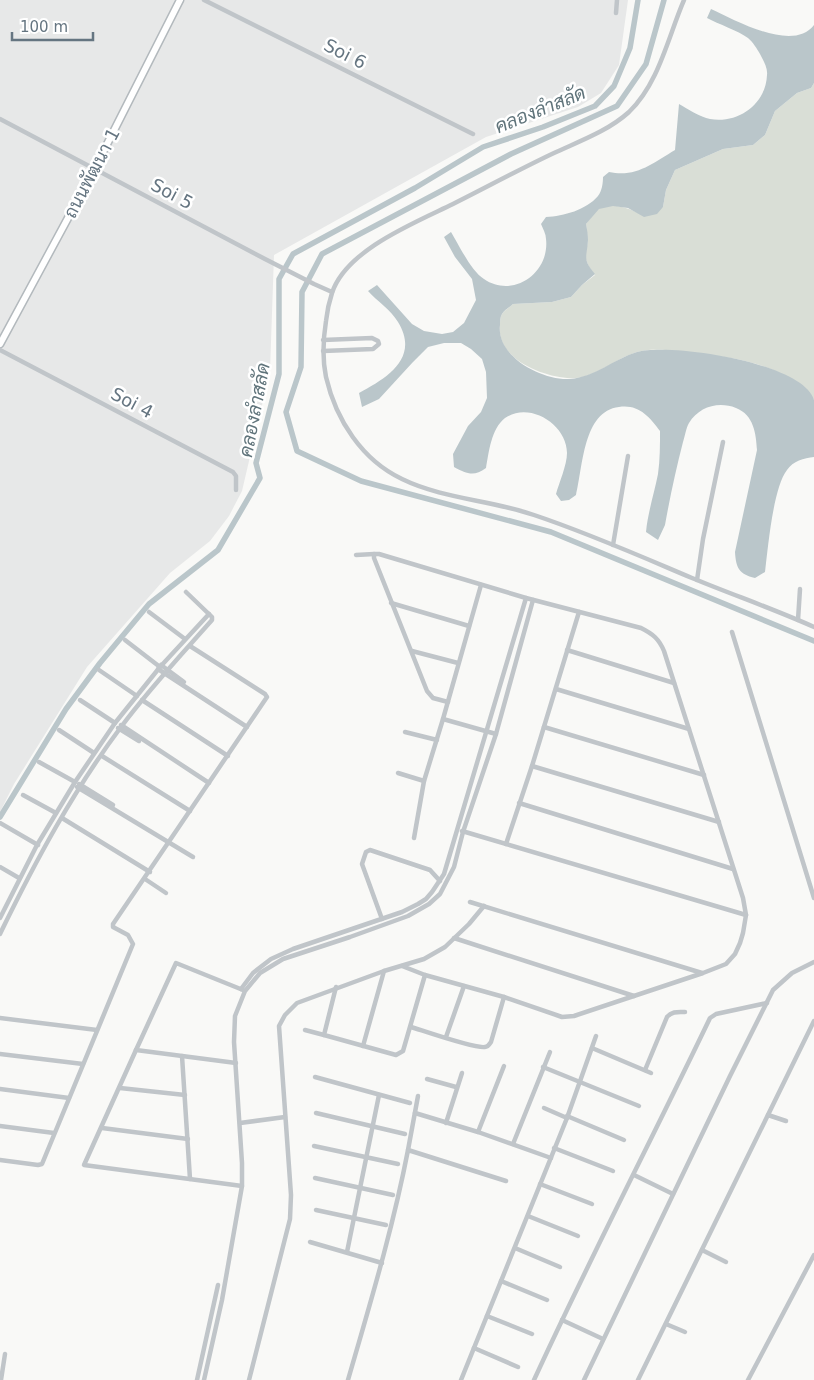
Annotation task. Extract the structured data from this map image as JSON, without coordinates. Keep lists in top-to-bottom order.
{
  "streets": {
    "main road": ["ถนนพัฒนา 1"],
    "street": ["Soi 6", "Soi 5", "Soi 4"]
  },
  "crossings": [
    ["ถนนพัฒนา 1", "Soi 5"]
  ],
  "water": ["คลองลำสลัด"],
  "scale_bar": "100 m"
}
